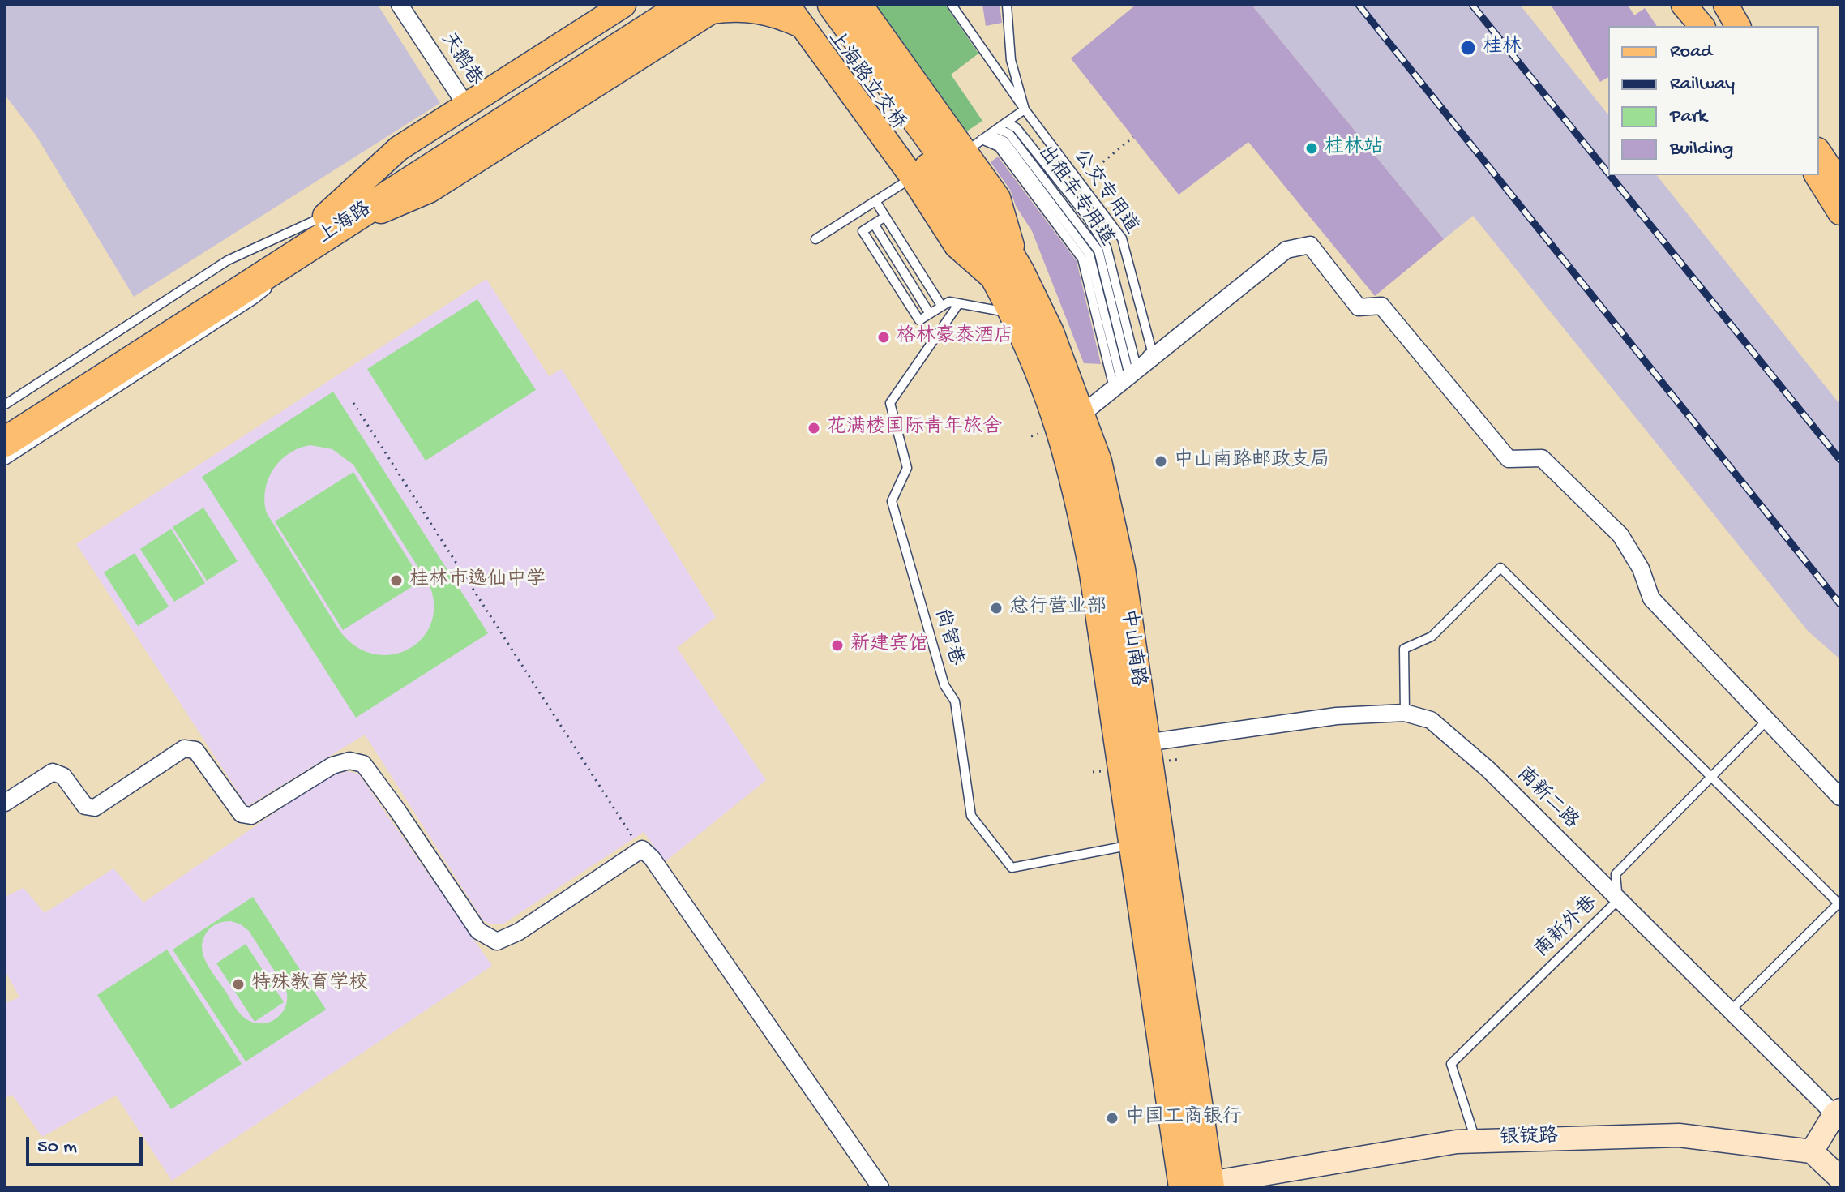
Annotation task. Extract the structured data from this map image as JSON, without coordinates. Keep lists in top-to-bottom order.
{
  "streets": {
    "highway": ["上海路立交桥", "上海路", "中山南路"],
    "street": ["天鹅巷", "南新二路", "银锭路"],
    "lane": [
      "公交专用道",
      "出租车专用道",
      "尚智巷",
      "南新外巷"
    ]
  },
  "crossings": [
    ["上海路立交桥", "中山南路"],
    ["公交专用道", "出租车专用道"],
    ["公交专用道", "中山南路"],
    ["尚智巷", "中山南路"],
    ["中山南路", "南新二路"],
    ["中山南路", "银锭路"],
    ["南新二路", "南新外巷"],
    ["南新外巷", "银锭路"]
  ],
  "places": [
    "桂林",
    "桂林站",
    "格林豪泰酒店",
    "花满楼国际青年旅舍",
    "中山南路邮政支局",
    "桂林市逸仙中学",
    "总行营业部",
    "新建宾馆",
    "特殊教育学校",
    "中国工商银行"
  ],
  "legend": [
    "Road",
    "Railway",
    "Park",
    "Building"
  ],
  "scale_bar": "50 m"
}
